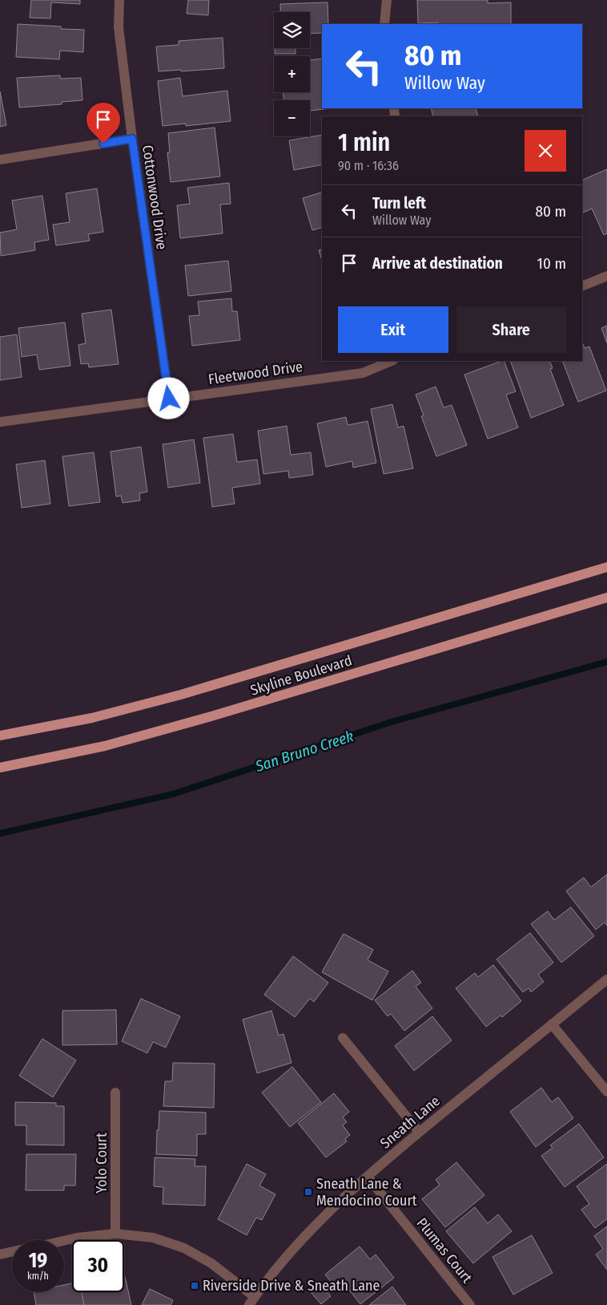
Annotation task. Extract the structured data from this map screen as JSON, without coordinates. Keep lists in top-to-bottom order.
{
  "streets": {
    "main road": ["Skyline Boulevard"],
    "street": [
      "Cottonwood Drive",
      "Fleetwood Drive",
      "Sneath Lane",
      "Yolo Court",
      "Plumas Court"
    ]
  },
  "crossings": [
    ["Cottonwood Drive", "Fleetwood Drive"],
    ["Sneath Lane", "Plumas Court"]
  ],
  "water": ["San Bruno Creek"],
  "places": {
    "transit": ["Sneath Lane & Mendocino Court", "Riverside Drive & Sneath Lane"]
  },
  "page": {
    "map_buttons": ["+", "−"],
    "turn": ["80 m", "Willow Way"],
    "heading": ["1 min", "90 m · 16:36"],
    "list": [
      {
        "name": "Turn left",
        "note": "Willow Way",
        "value": "80 m"
      },
      {
        "name": "Arrive at destination",
        "value": "10 m"
      }
    ],
    "buttons": ["Exit", "Share"],
    "speed": "19 km/h",
    "limit": "30"
  }
}
